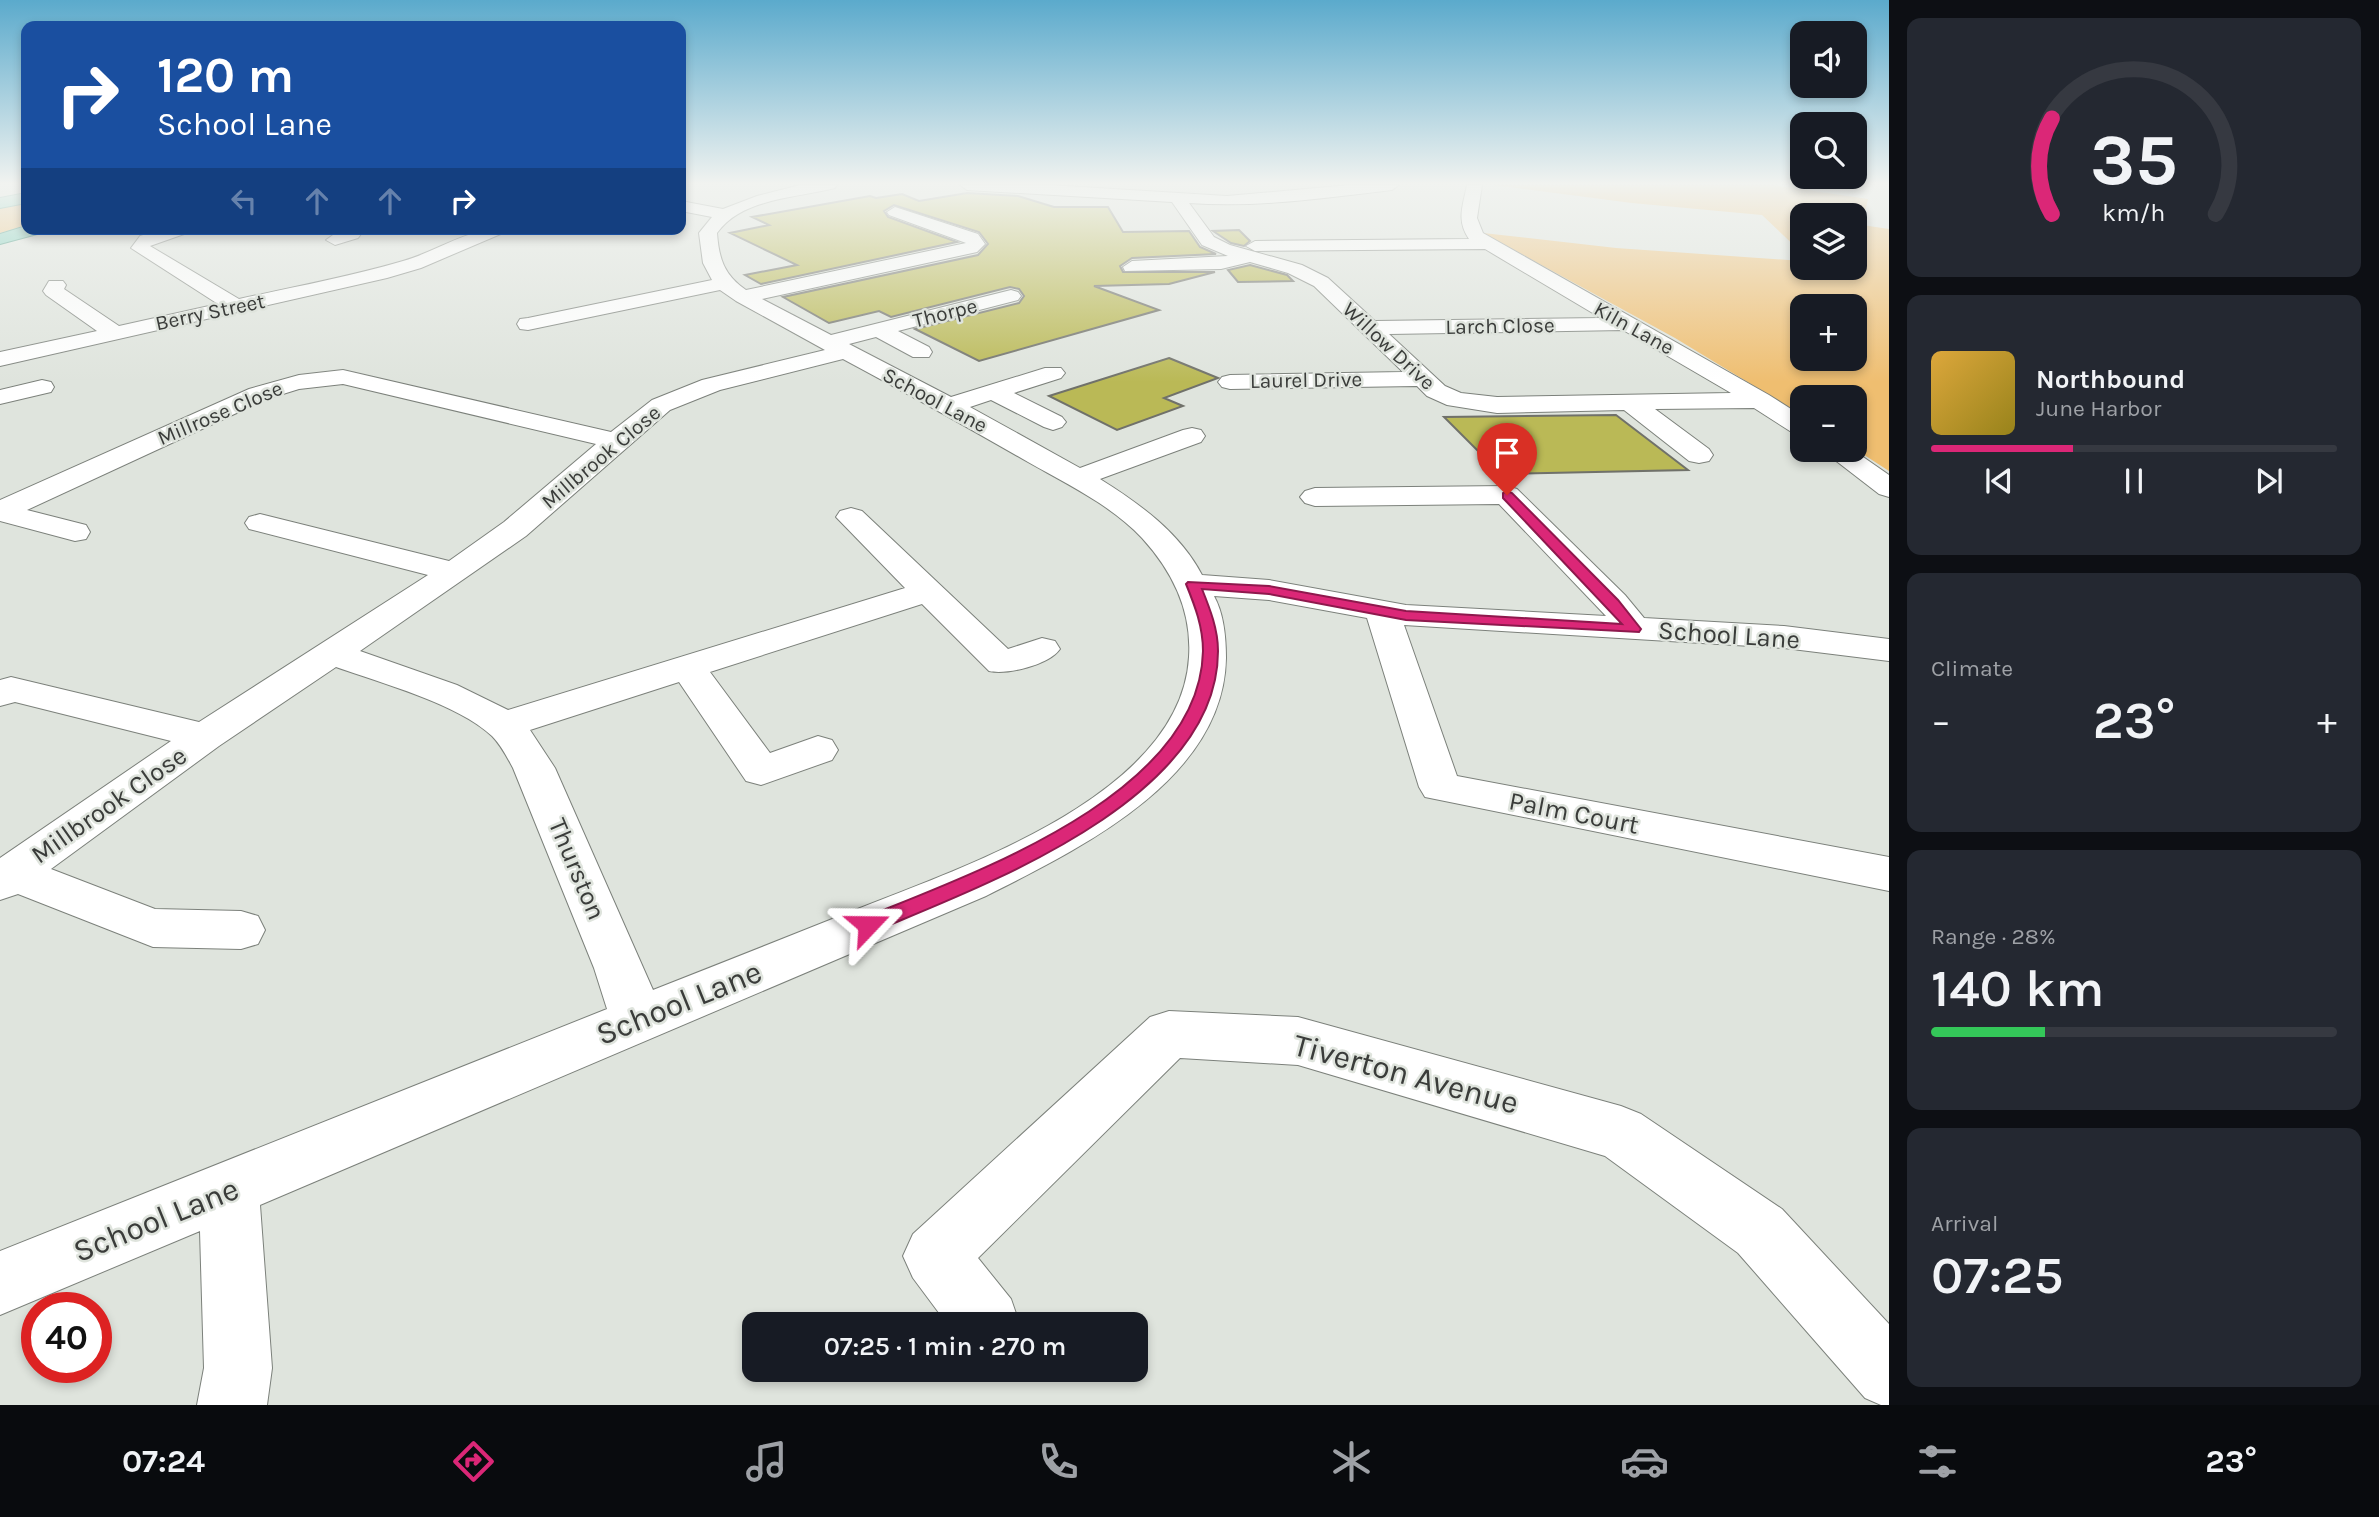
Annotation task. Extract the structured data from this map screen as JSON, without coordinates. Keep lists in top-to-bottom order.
{
  "streets": {
    "street": [
      "Berry Street",
      "Thorpe",
      "Larch Close",
      "Kiln Lane",
      "Willow Drive",
      "Laurel Drive",
      "School Lane",
      "Millrose Close",
      "Millbrook Close",
      "Palm Court",
      "Thurston",
      "Tiverton Avenue"
    ]
  },
  "crossings": [
    ["Thorpe", "School Lane"],
    ["Thorpe", "Millbrook Close"],
    ["Larch Close", "Kiln Lane"],
    ["Larch Close", "Willow Drive"],
    ["Kiln Lane", "Willow Drive"],
    ["Willow Drive", "Laurel Drive"],
    ["School Lane", "Millbrook Close"],
    ["School Lane", "Palm Court"],
    ["School Lane", "Thurston"],
    ["Millrose Close", "Millbrook Close"],
    ["Millbrook Close", "Thurston"]
  ],
  "page": {
    "map_buttons": ["+", "−"],
    "turn": ["120 m", "School Lane"],
    "song": ["Northbound", "June Harbor"],
    "tile": [
      "Climate",
      ["Range · 28%", "140 km"],
      ["Arrival", "07:25"]
    ],
    "heat": ["−", "23°", "+"],
    "limit": "40",
    "trip": "07:25 · 1 min · 270 m",
    "tabs": ["07:24", "23°"],
    "gauge": ["35", "km/h"]
  }
}
